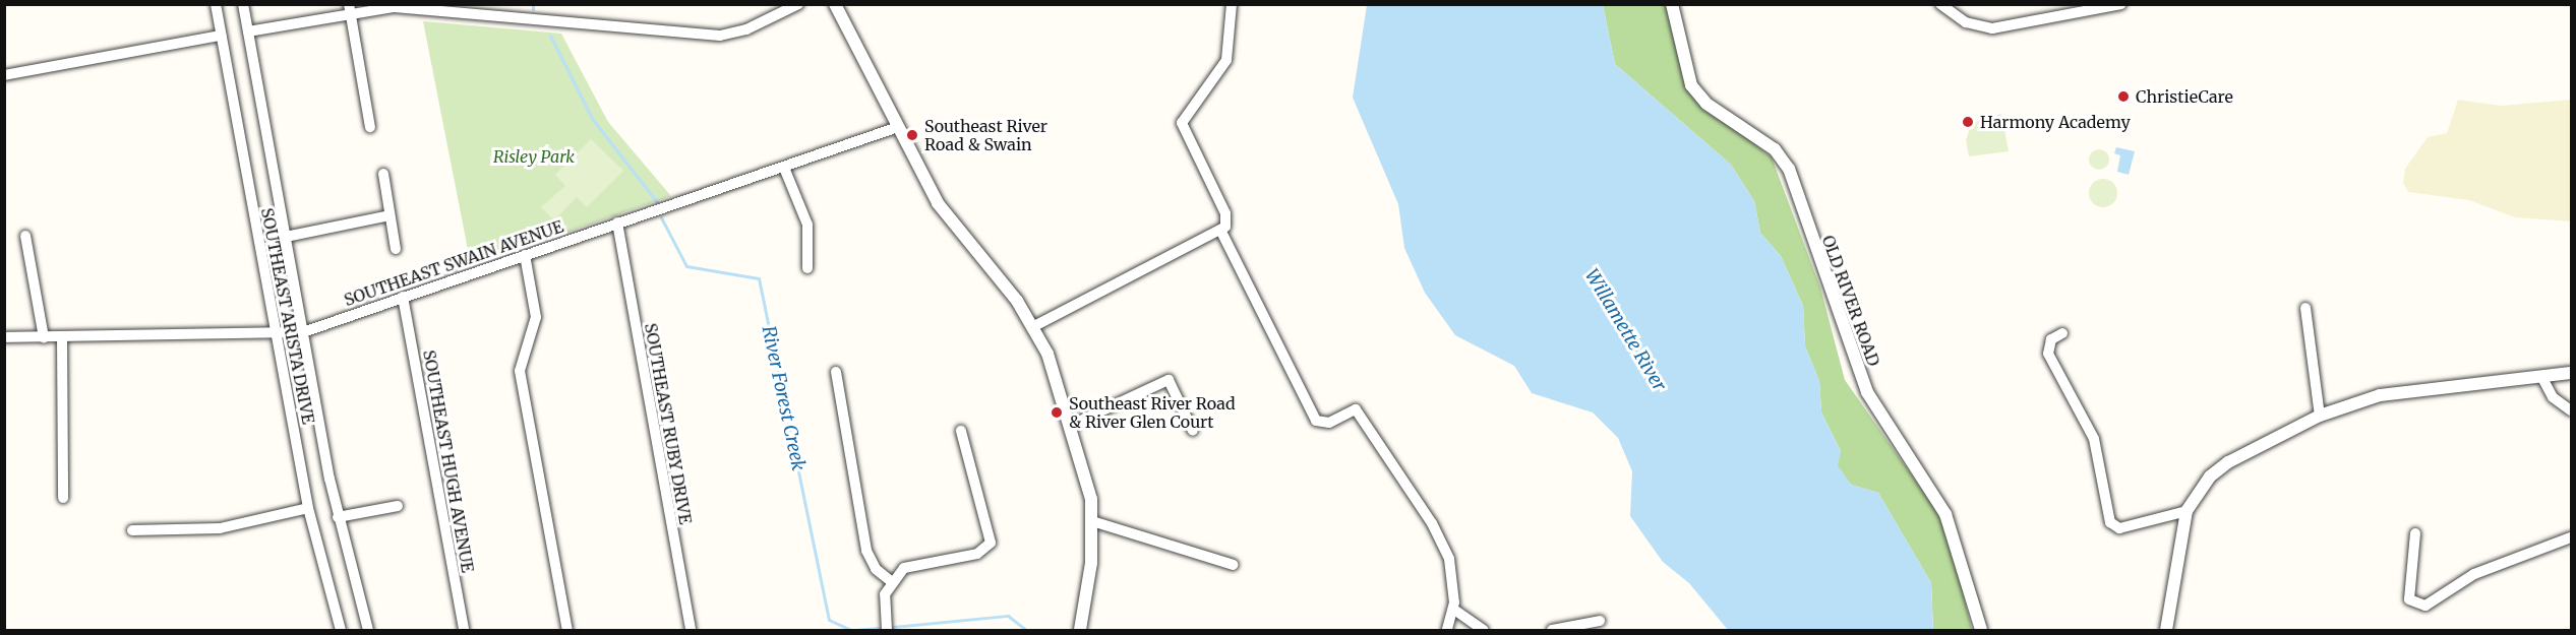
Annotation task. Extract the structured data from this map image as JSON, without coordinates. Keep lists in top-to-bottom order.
{
  "streets": {
    "street": [
      "SOUTHEAST SWAIN AVENUE",
      "OLD RIVER ROAD",
      "SOUTHEAST ARISTA DRIVE",
      "SOUTHEAST RUBY DRIVE",
      "SOUTHEAST HUGH AVENUE"
    ]
  },
  "crossings": [
    ["SOUTHEAST SWAIN AVENUE", "SOUTHEAST ARISTA DRIVE"],
    ["SOUTHEAST SWAIN AVENUE", "SOUTHEAST RUBY DRIVE"],
    ["SOUTHEAST SWAIN AVENUE", "SOUTHEAST HUGH AVENUE"]
  ],
  "water": ["Willamette River", "River Forest Creek"],
  "parks": ["Risley Park"],
  "places": [
    "ChristieCare",
    "Harmony Academy",
    "Southeast River Road & Swain",
    "Southeast River Road & River Glen Court"
  ]
}
